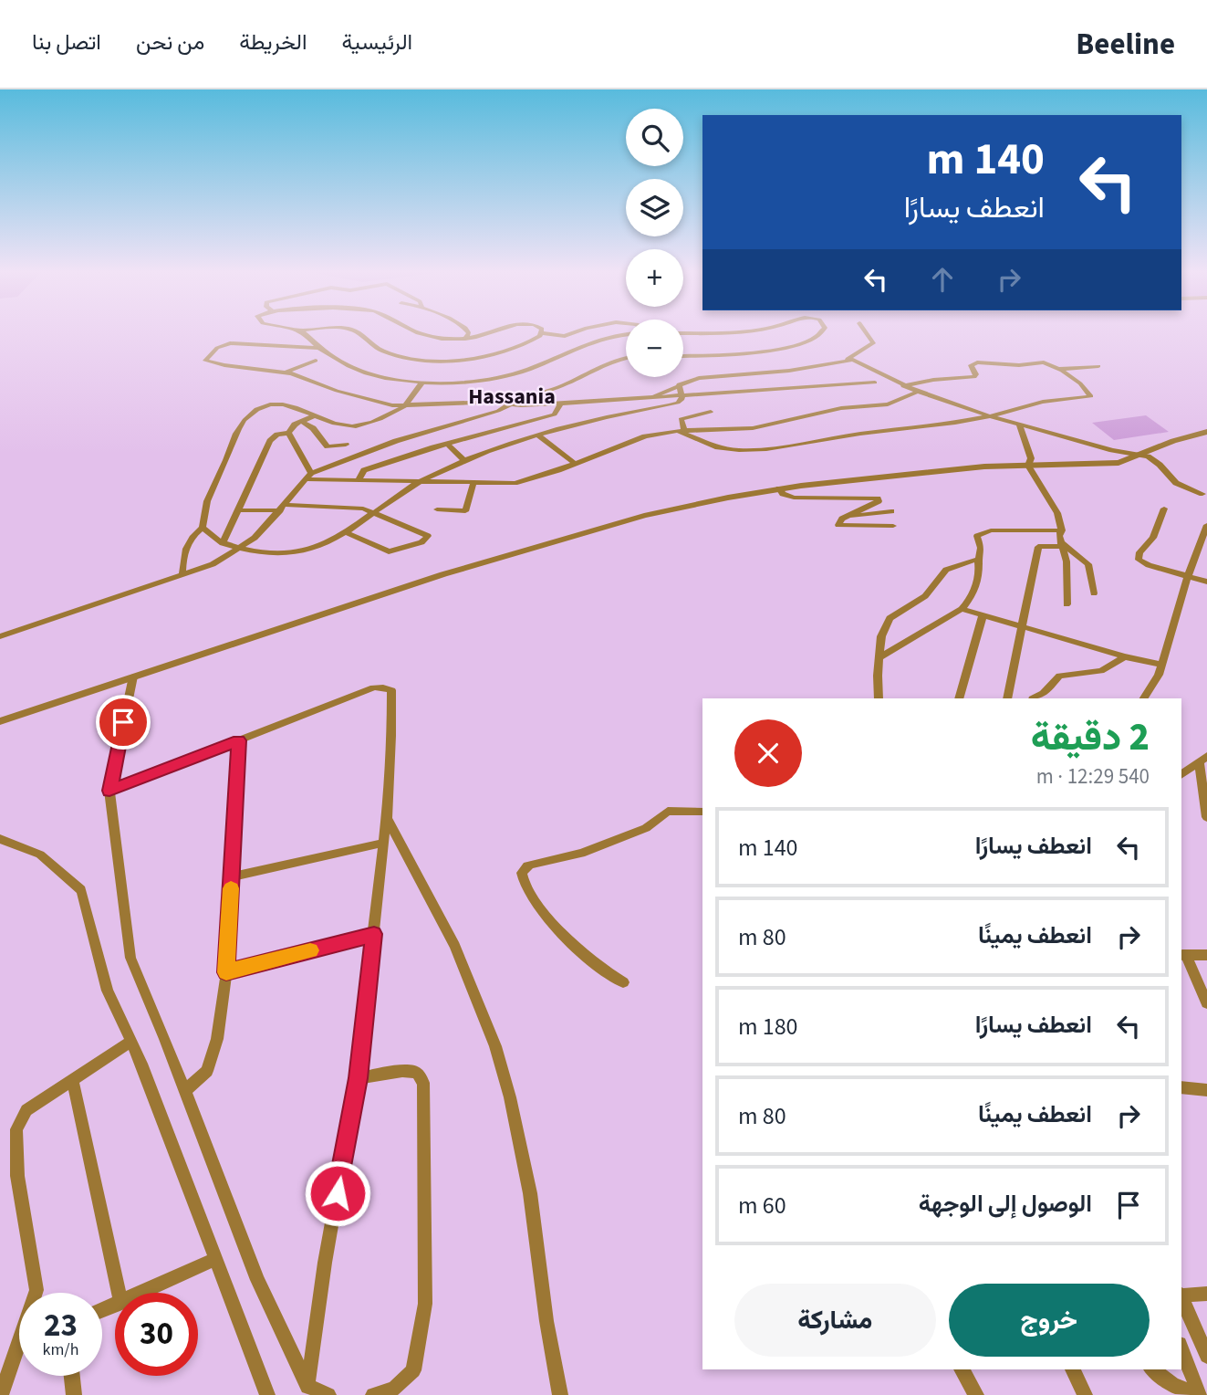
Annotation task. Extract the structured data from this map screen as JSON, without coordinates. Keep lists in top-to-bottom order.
{
  "districts": ["Hassania"],
  "page": {
    "header": "Beeline",
    "nav": [
      "الرئيسية",
      "الخريطة",
      "من نحن",
      "اتصل بنا"
    ],
    "map_buttons": ["+", "−"],
    "turn": ["140 m", "انعطف يسارًا"],
    "heading": ["2 دقيقة", "540 m · 12:29"],
    "list": [
      {
        "name": "انعطف يسارًا",
        "value": "140 m"
      },
      {
        "name": "انعطف يمينًا",
        "value": "80 m"
      },
      {
        "name": "انعطف يسارًا",
        "value": "180 m"
      },
      {
        "name": "انعطف يمينًا",
        "value": "80 m"
      },
      {
        "name": "الوصول إلى الوجهة",
        "value": "60 m"
      }
    ],
    "buttons": ["خروج", "مشاركة"],
    "speed": "23 km/h",
    "limit": "30"
  }
}
